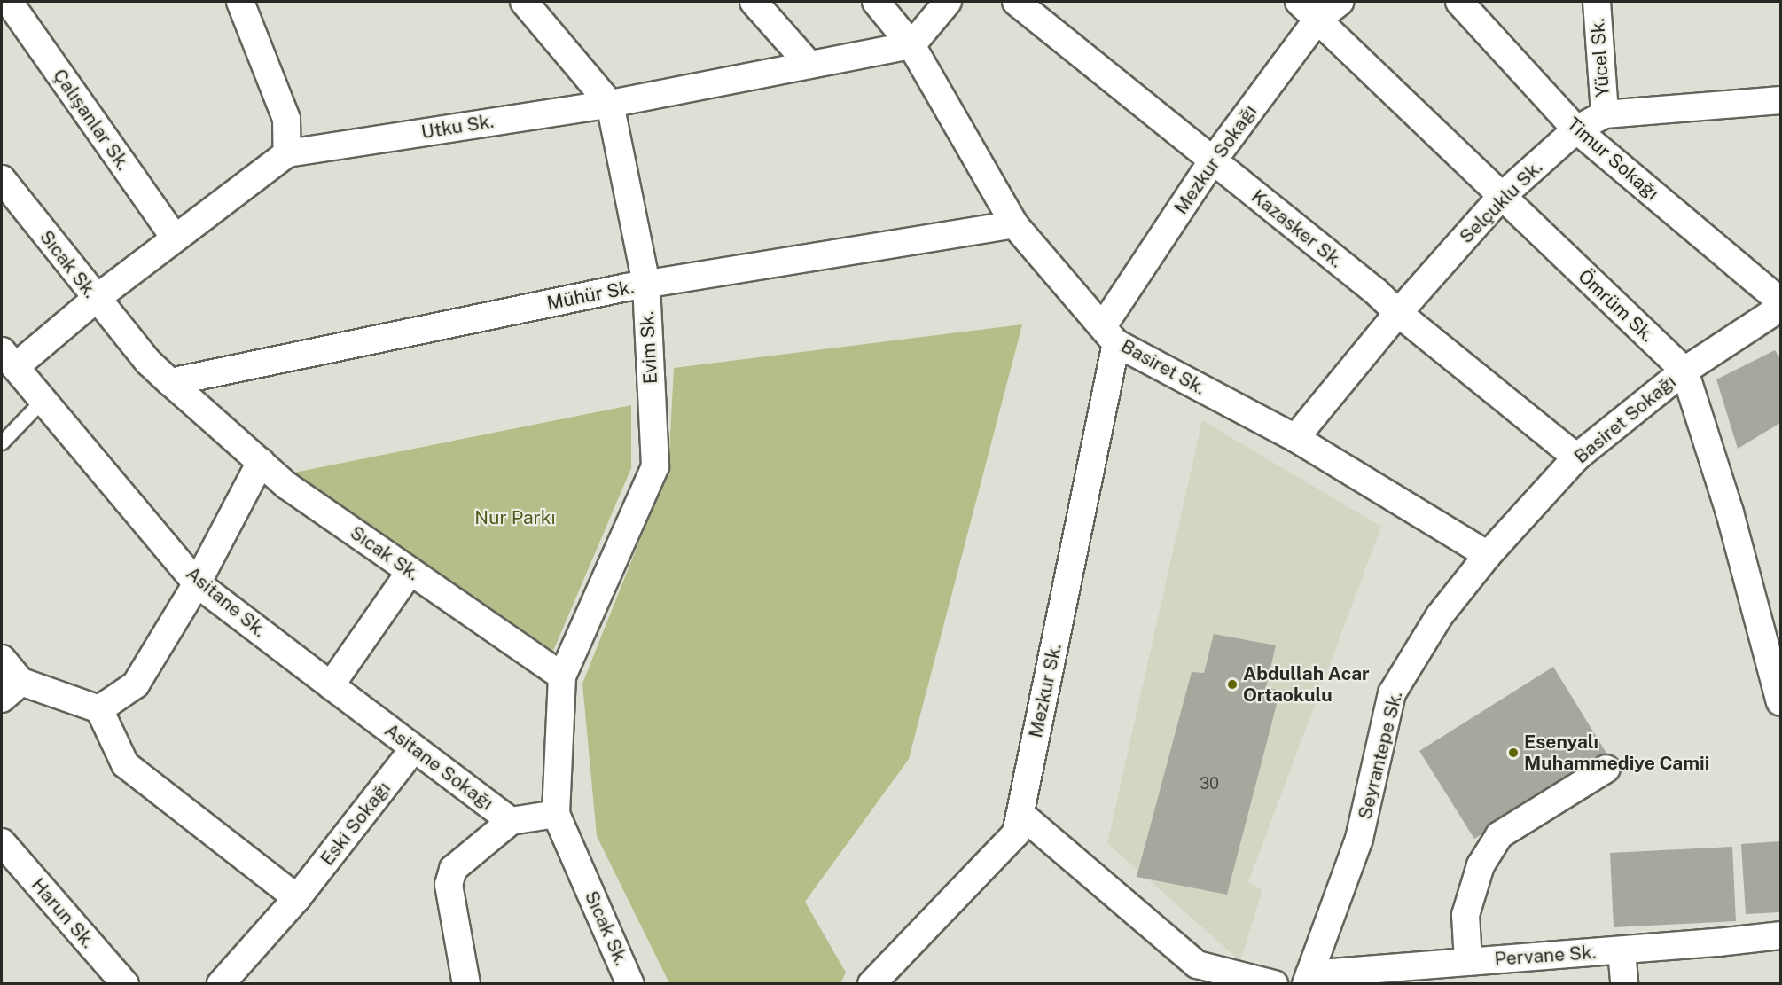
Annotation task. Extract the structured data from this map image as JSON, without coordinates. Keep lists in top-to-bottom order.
{
  "streets": {
    "street": [
      "Yücel Sk.",
      "Çalışanlar Sk.",
      "Utku Sk.",
      "Timur Sokağı",
      "Mezkur Sokağı",
      "Selçuklu Sk.",
      "Kazasker Sk.",
      "Sıcak Sk.",
      "Mühür Sk.",
      "Ömrüm Sk.",
      "Evim Sk.",
      "Basiret Sk.",
      "Basiret Sokağı",
      "Asitane Sk.",
      "Mezkur Sk.",
      "Seyrantepe Sk.",
      "Asitane Sokağı",
      "Eski Sokağı",
      "Harun Sk.",
      "Pervane Sk."
    ]
  },
  "crossings": [
    ["Yücel Sk.", "Selçuklu Sk."],
    ["Çalışanlar Sk.", "Utku Sk."],
    ["Utku Sk.", "Sıcak Sk."],
    ["Utku Sk.", "Evim Sk."],
    ["Utku Sk.", "Basiret Sk."],
    ["Utku Sk.", "Asitane Sk."],
    ["Timur Sokağı", "Selçuklu Sk."],
    ["Mezkur Sokağı", "Kazasker Sk."],
    ["Mezkur Sokağı", "Ömrüm Sk."],
    ["Mezkur Sokağı", "Basiret Sk."],
    ["Mezkur Sokağı", "Mezkur Sk."],
    ["Selçuklu Sk.", "Kazasker Sk."],
    ["Selçuklu Sk.", "Ömrüm Sk."],
    ["Selçuklu Sk.", "Basiret Sk."],
    ["Kazasker Sk.", "Basiret Sokağı"],
    ["Sıcak Sk.", "Mühür Sk."],
    ["Sıcak Sk.", "Evim Sk."],
    ["Sıcak Sk.", "Asitane Sokağı"],
    ["Mühür Sk.", "Evim Sk."],
    ["Mühür Sk.", "Basiret Sk."],
    ["Ömrüm Sk.", "Basiret Sokağı"],
    ["Basiret Sk.", "Basiret Sokağı"],
    ["Basiret Sk.", "Mezkur Sk."],
    ["Basiret Sk.", "Seyrantepe Sk."],
    ["Basiret Sokağı", "Seyrantepe Sk."],
    ["Asitane Sk.", "Asitane Sokağı"],
    ["Seyrantepe Sk.", "Pervane Sk."],
    ["Asitane Sokağı", "Eski Sokağı"]
  ],
  "parks": ["Nur Parkı"],
  "places": ["Abdullah Acar Ortaokulu", "Esenyalı Muhammediye Camii"],
  "house_numbers": ["30"]
}
